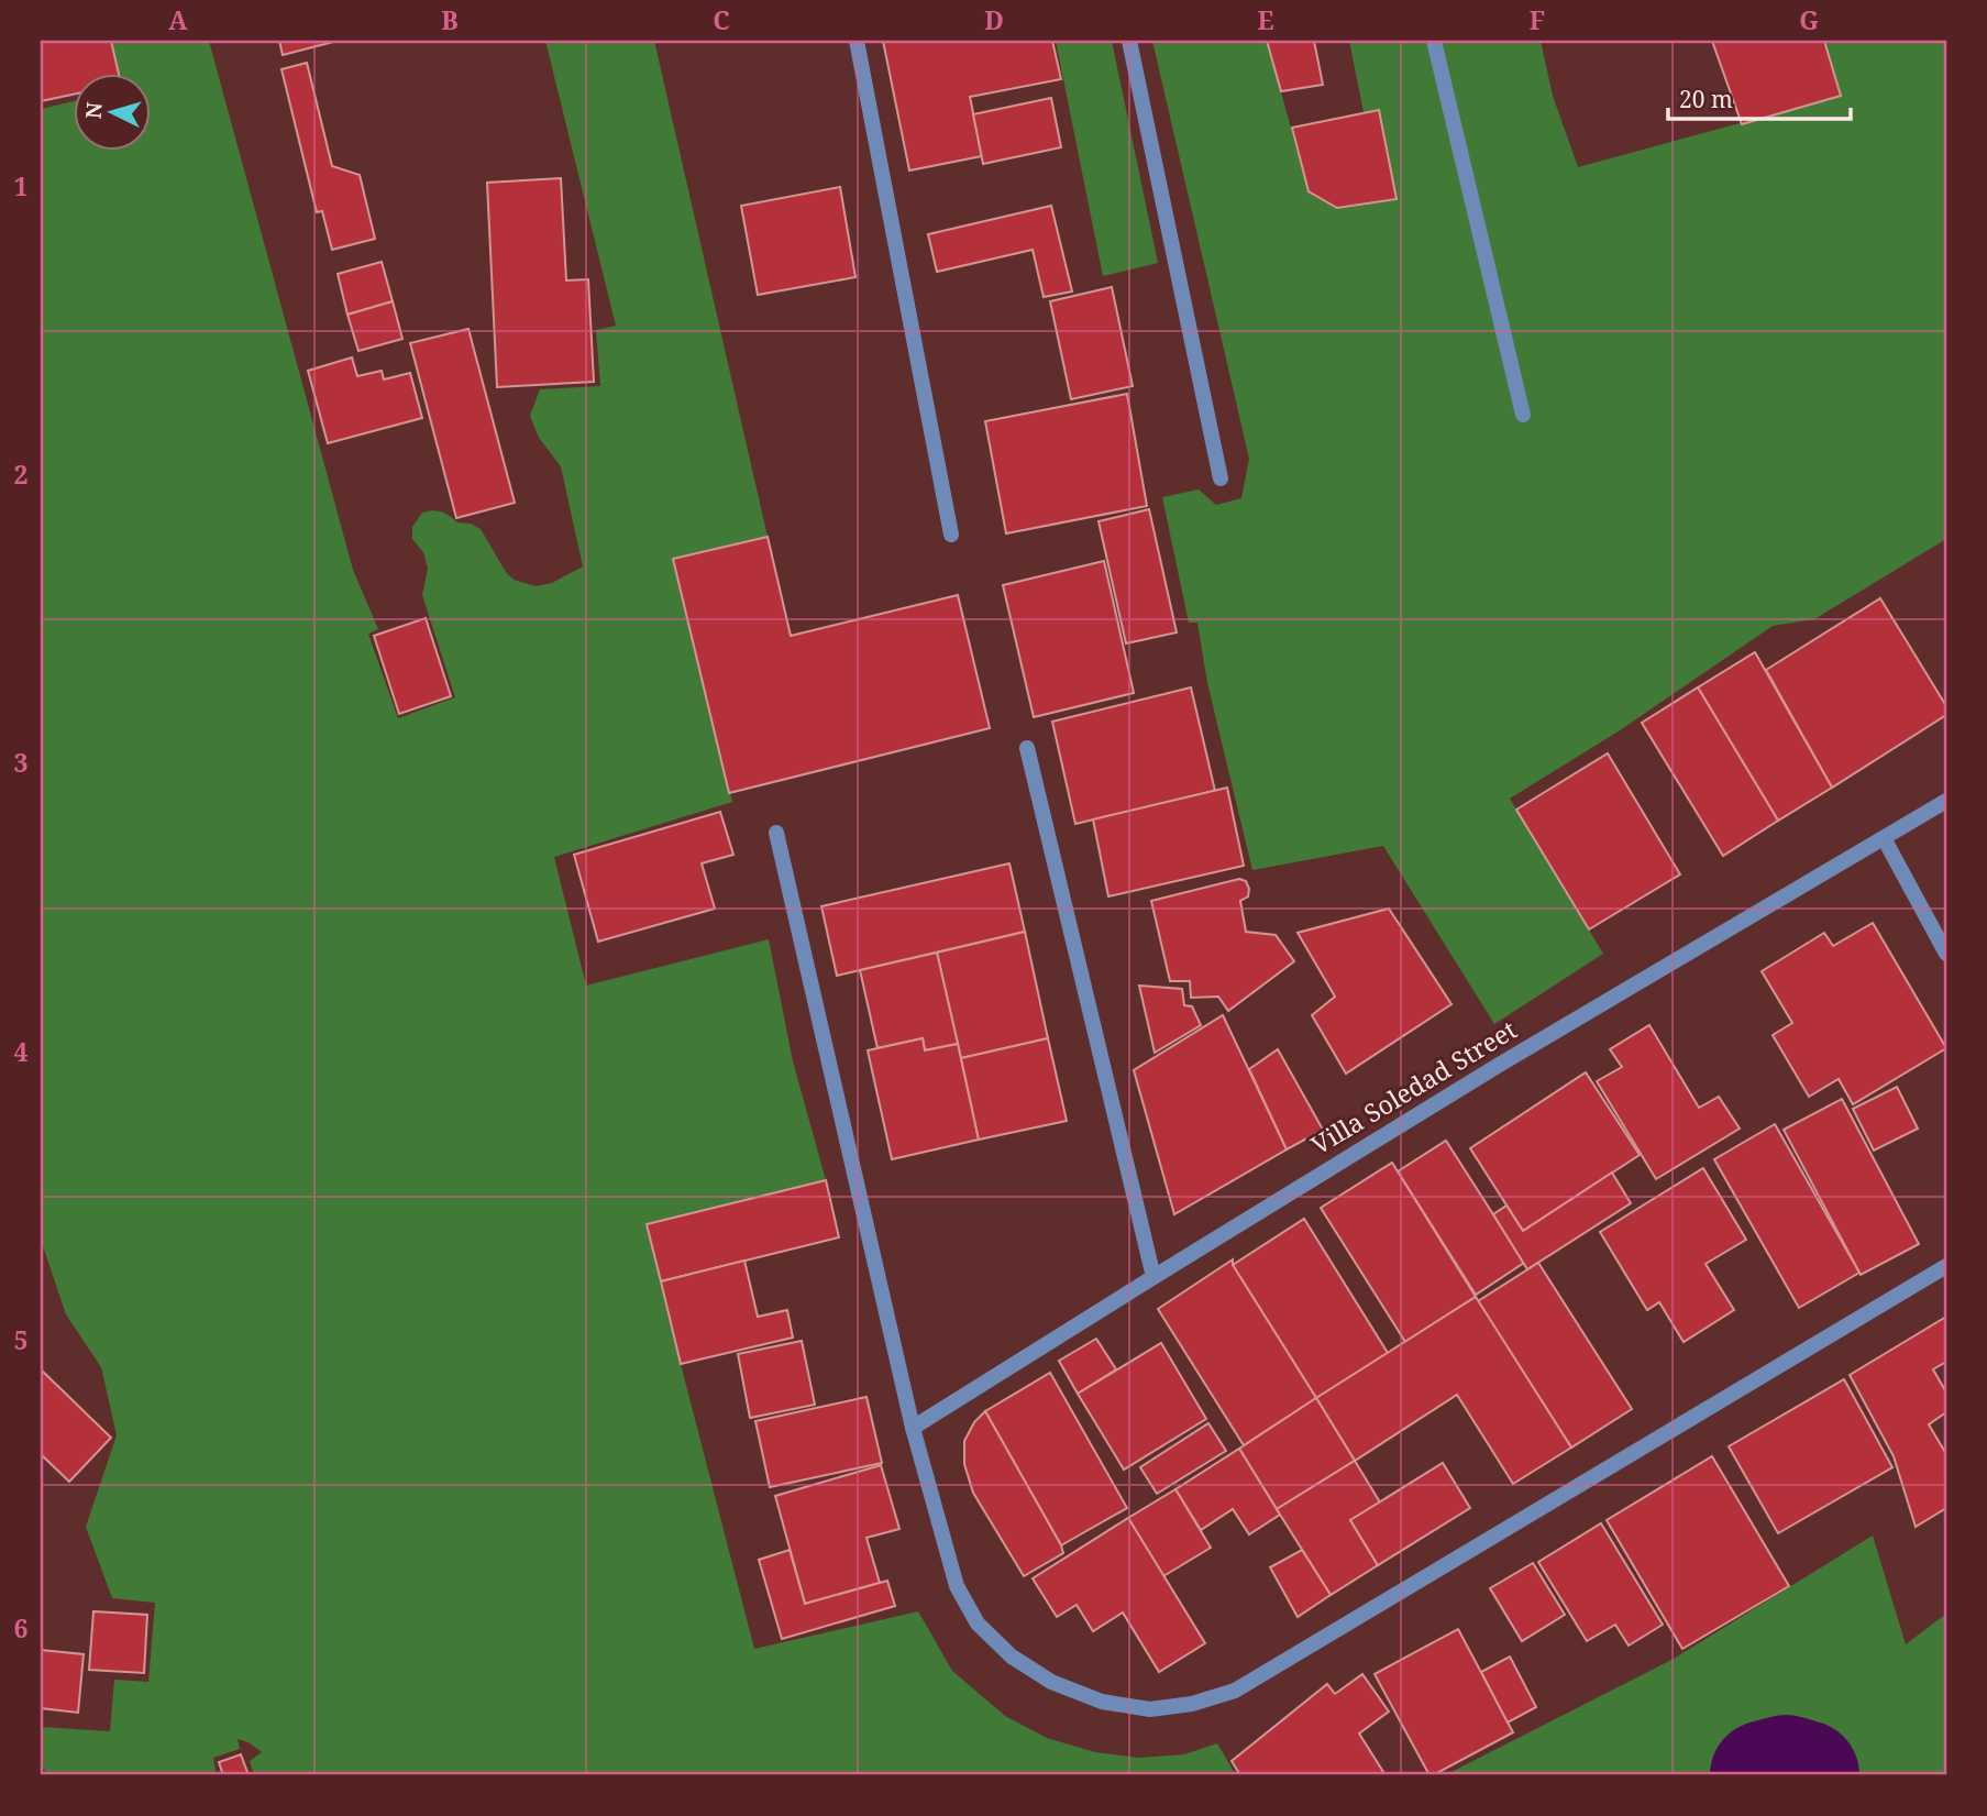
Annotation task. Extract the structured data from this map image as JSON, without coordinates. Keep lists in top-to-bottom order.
{
  "streets": {
    "street": ["Villa Soledad Street"]
  },
  "scale_bar": "20 m",
  "north": "left",
  "grid": {
    "columns": [
      "A",
      "B",
      "C",
      "D",
      "E",
      "F",
      "G"
    ],
    "rows": [
      "1",
      "2",
      "3",
      "4",
      "5",
      "6"
    ]
  }
}
